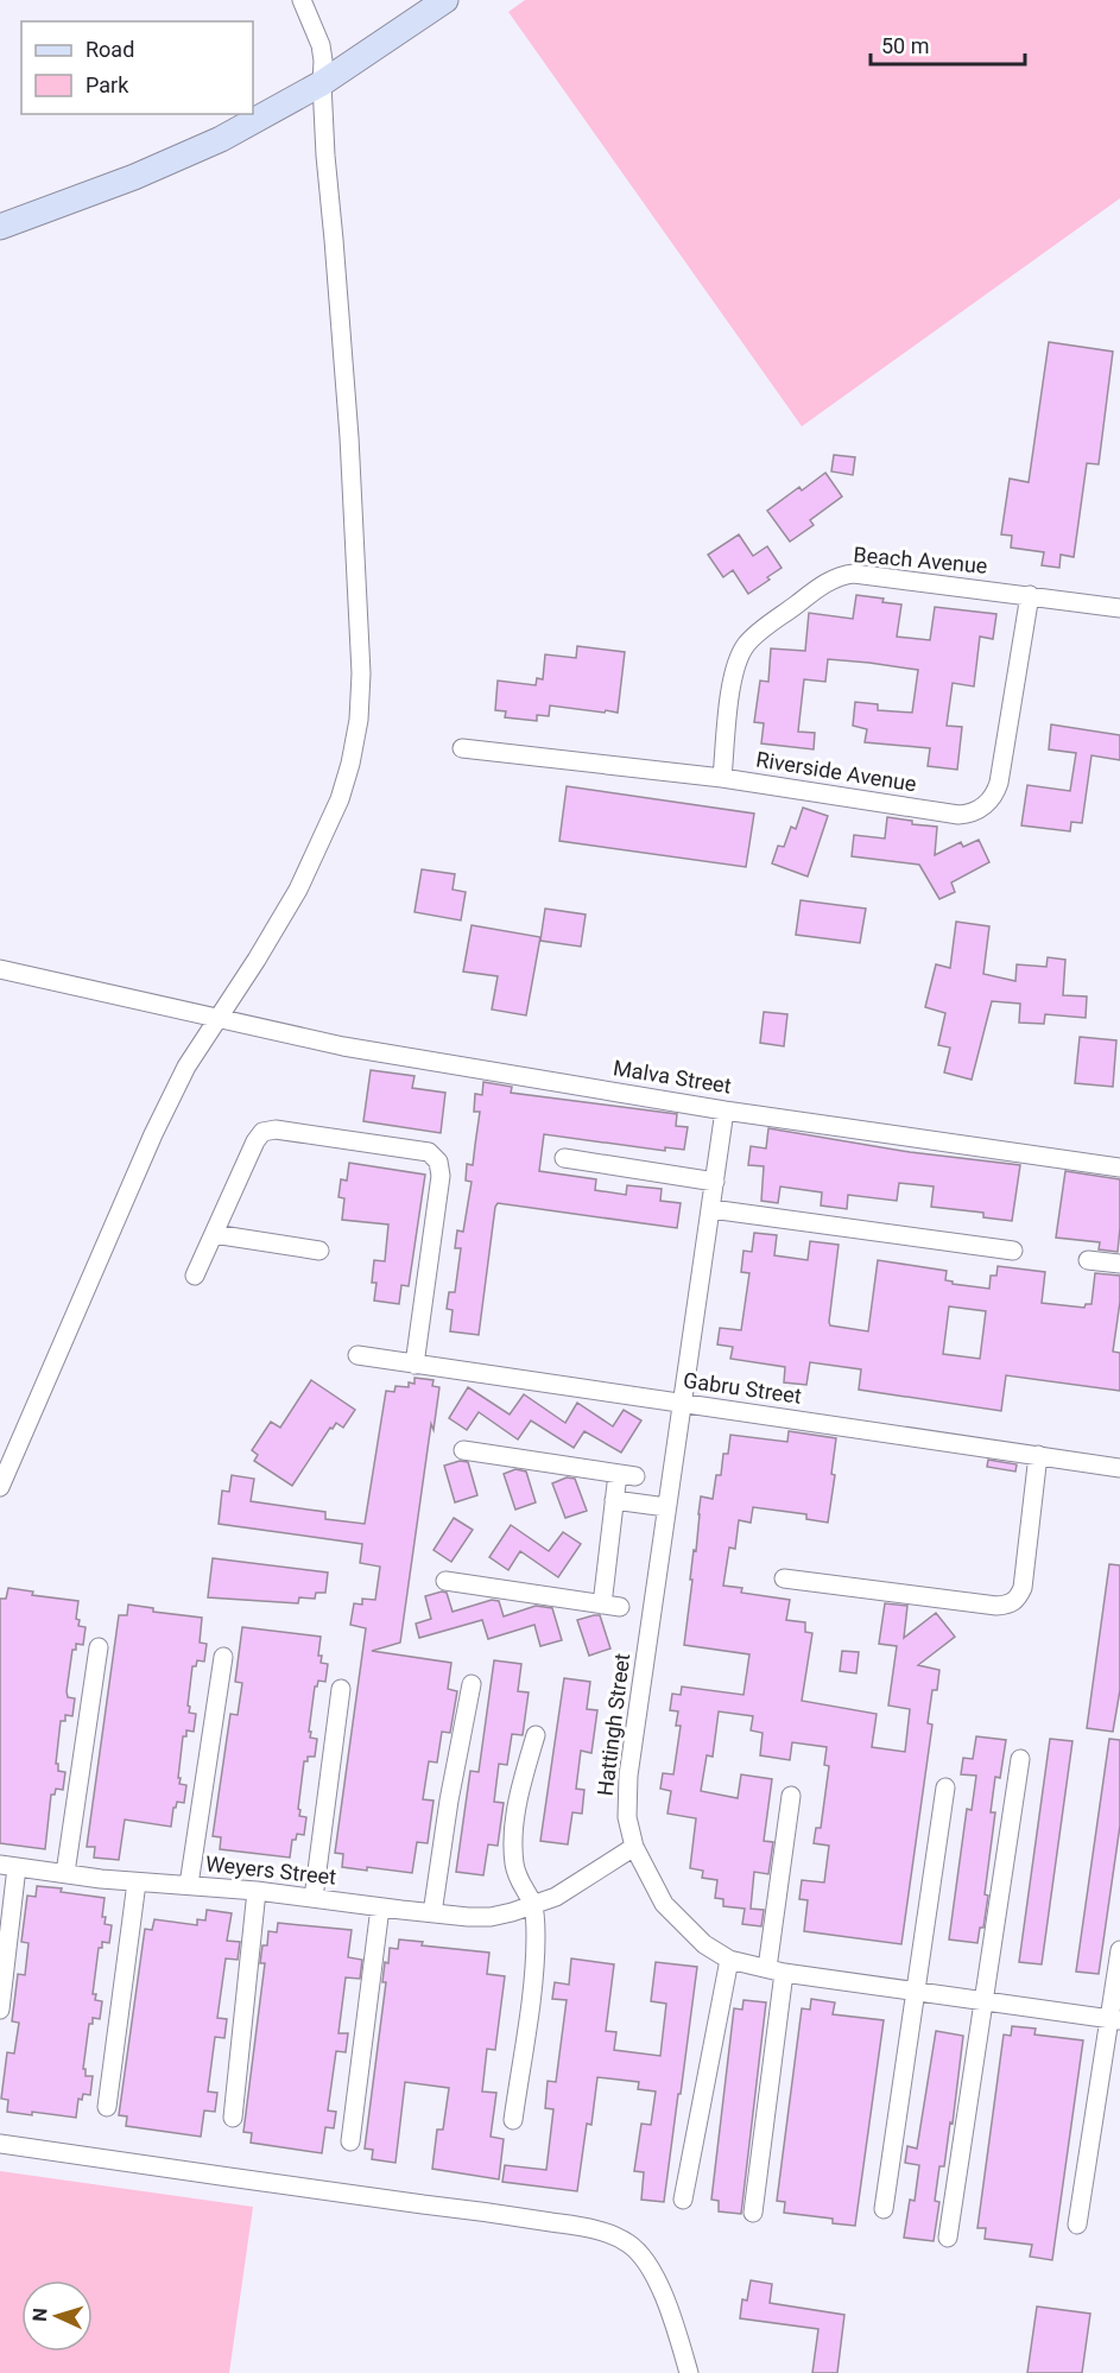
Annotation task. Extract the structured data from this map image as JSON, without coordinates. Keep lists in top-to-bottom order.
{
  "streets": {
    "street": [
      "Beach Avenue",
      "Riverside Avenue",
      "Malva Street",
      "Gabru Street",
      "Hattingh Street",
      "Weyers Street"
    ]
  },
  "crossings": [
    ["Beach Avenue", "Riverside Avenue"],
    ["Malva Street", "Hattingh Street"],
    ["Gabru Street", "Hattingh Street"],
    ["Hattingh Street", "Weyers Street"]
  ],
  "legend": ["Road", "Park"],
  "scale_bar": "50 m",
  "north": "left"
}
